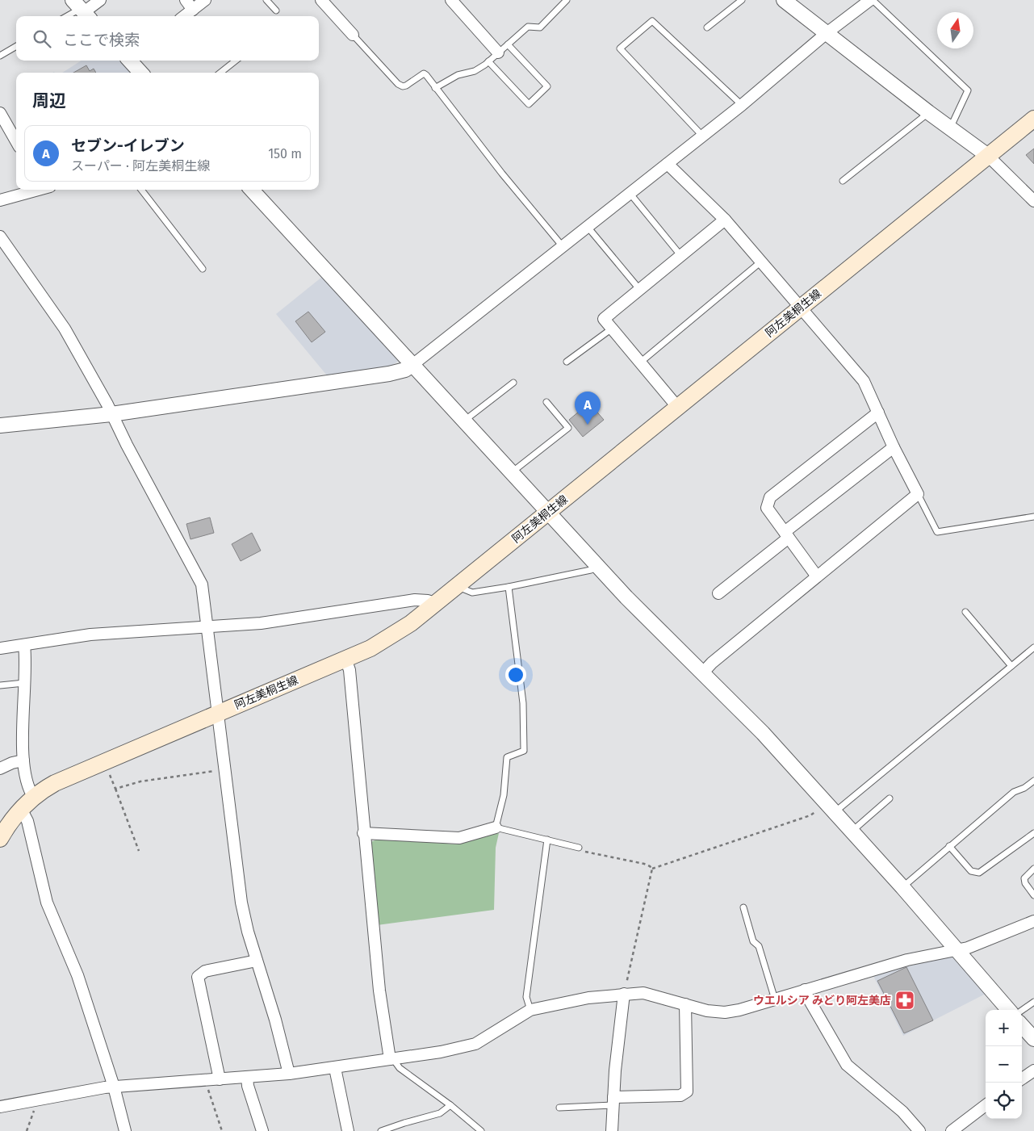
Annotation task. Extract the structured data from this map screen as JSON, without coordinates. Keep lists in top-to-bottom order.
{
  "streets": {
    "main road": ["阿左美桐生線"]
  },
  "places": {
    "pharmacy": ["ウエルシア みどり阿左美店"]
  },
  "north": "top",
  "page": {
    "search": "ここで検索",
    "heading": "周辺",
    "list": [
      {
        "mark": "A",
        "name": "セブン-イレブン",
        "note": "スーパー · 阿左美桐生線",
        "value": "150 m"
      }
    ],
    "pins": "A",
    "map_buttons": ["+", "−"]
  }
}
